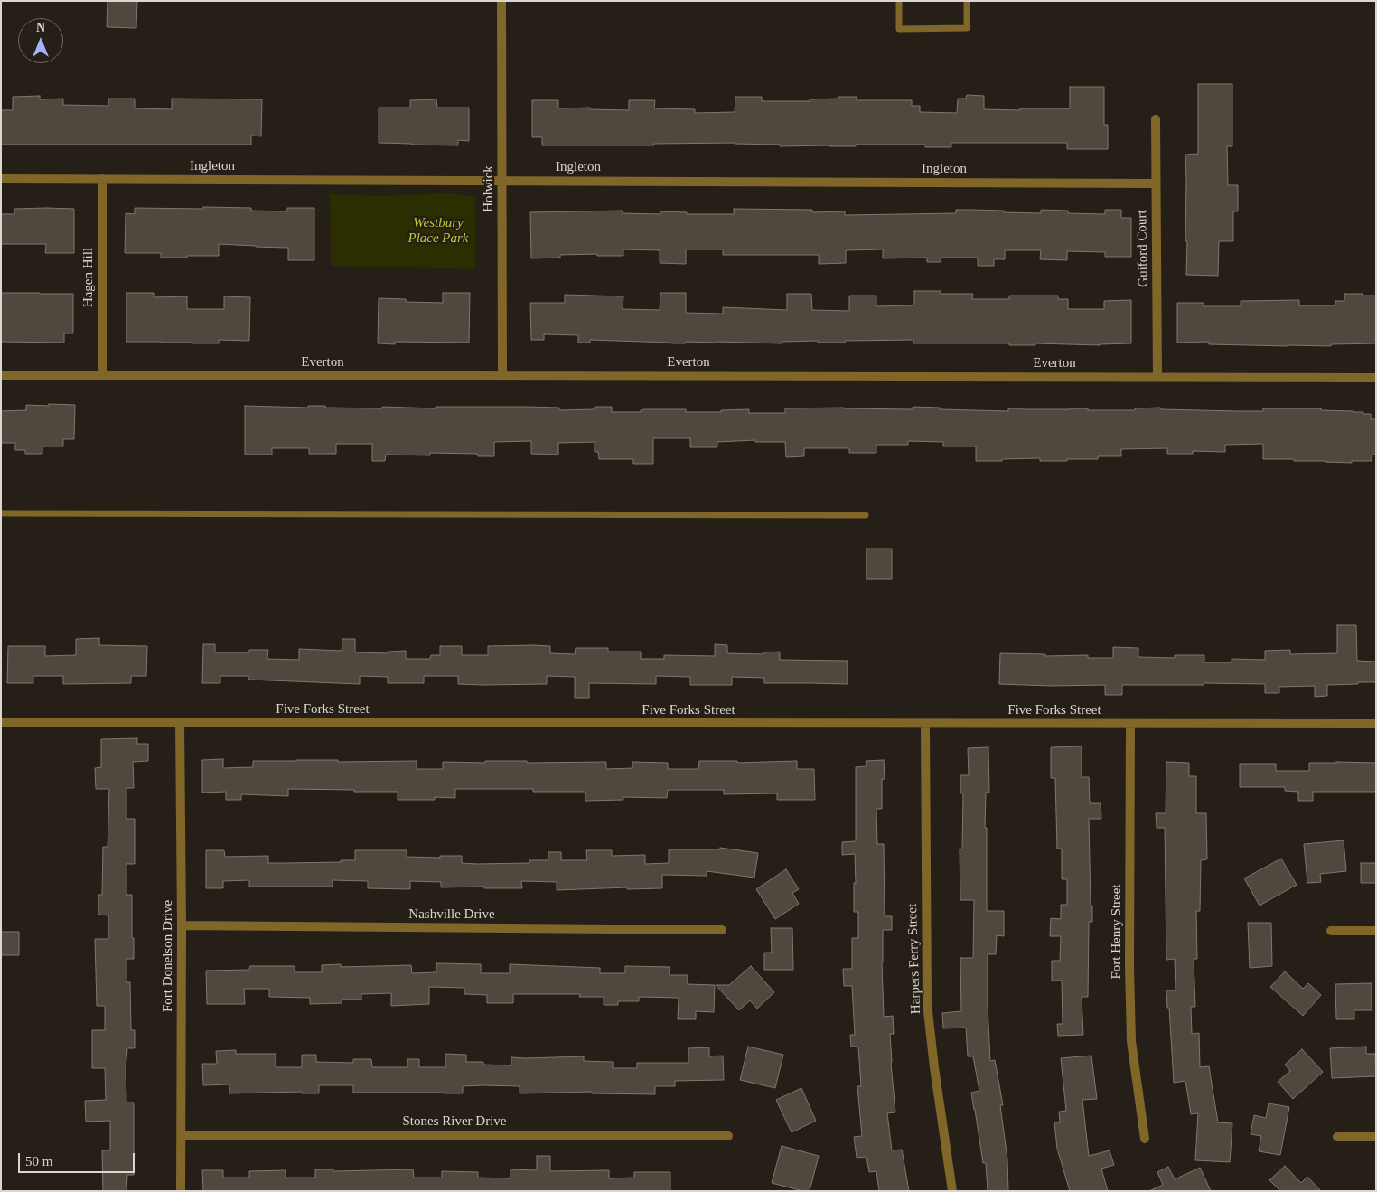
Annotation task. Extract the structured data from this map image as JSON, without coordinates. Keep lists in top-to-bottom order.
{
  "streets": {
    "street": [
      "Ingleton",
      "Holwick",
      "Guiford Court",
      "Hagen Hill",
      "Everton",
      "Five Forks Street",
      "Nashville Drive",
      "Fort Henry Street",
      "Fort Donelson Drive",
      "Harpers Ferry Street",
      "Stones River Drive"
    ]
  },
  "crossings": [
    ["Ingleton", "Holwick"],
    ["Ingleton", "Guiford Court"],
    ["Ingleton", "Hagen Hill"],
    ["Holwick", "Everton"],
    ["Guiford Court", "Everton"],
    ["Hagen Hill", "Everton"],
    ["Five Forks Street", "Fort Henry Street"],
    ["Five Forks Street", "Fort Donelson Drive"],
    ["Five Forks Street", "Harpers Ferry Street"],
    ["Nashville Drive", "Fort Donelson Drive"],
    ["Fort Donelson Drive", "Stones River Drive"]
  ],
  "parks": ["Westbury Place Park"],
  "scale_bar": "50 m",
  "north": "top"
}
